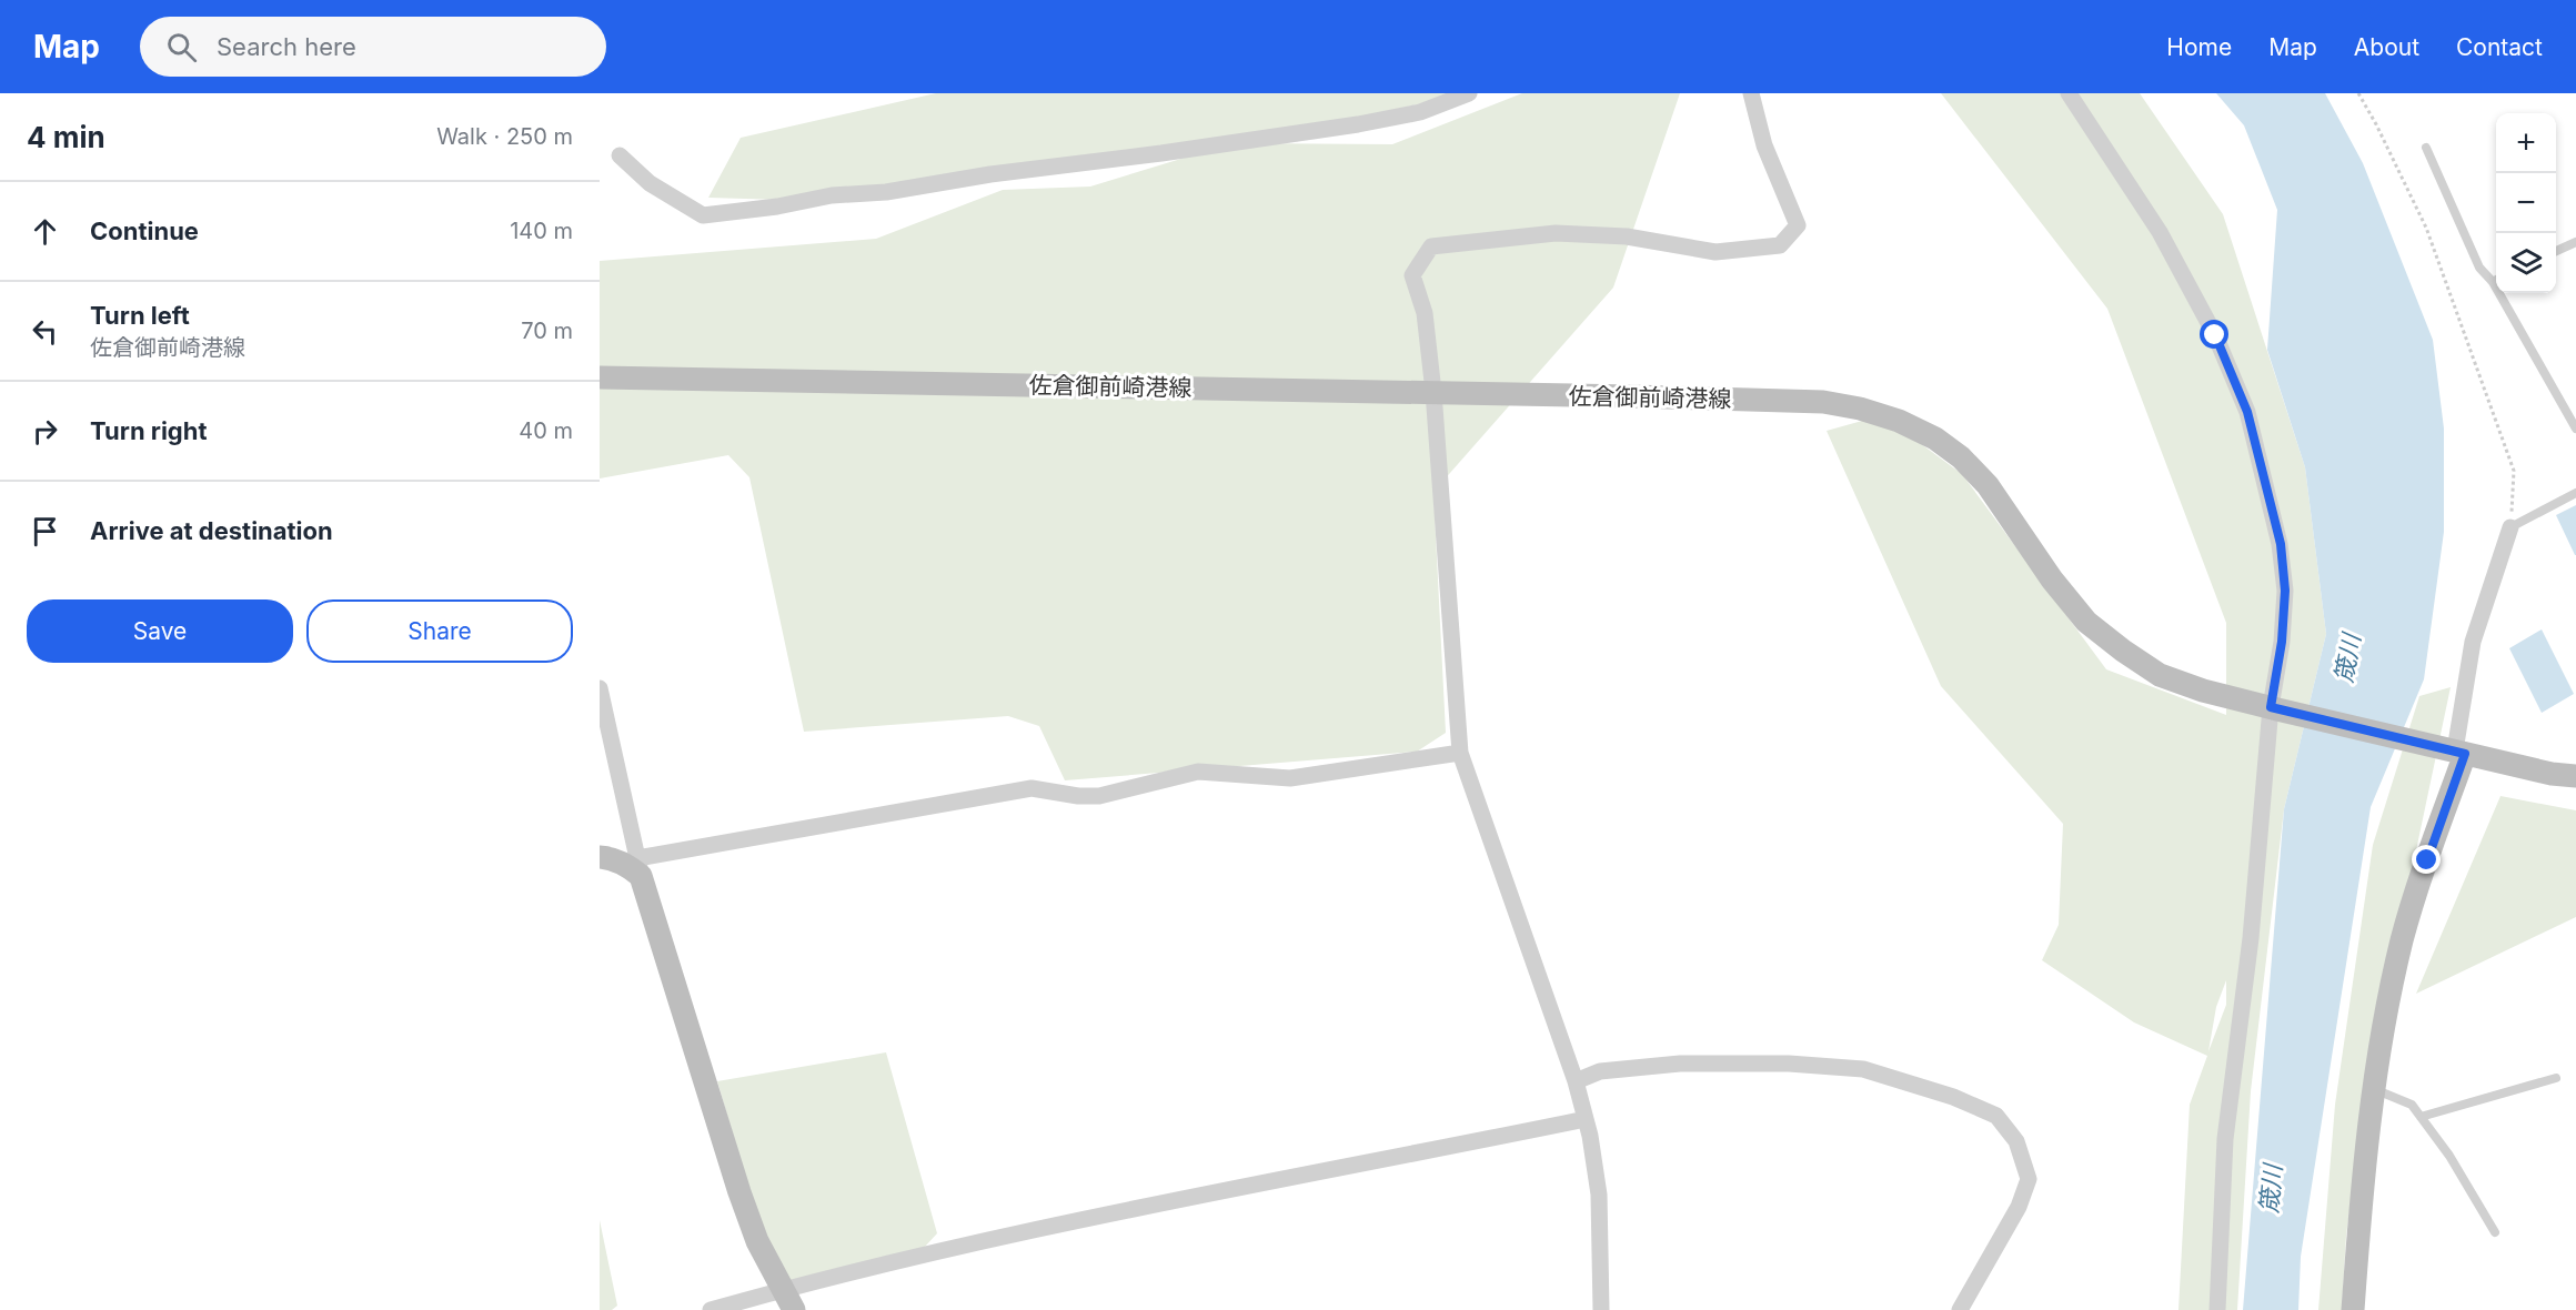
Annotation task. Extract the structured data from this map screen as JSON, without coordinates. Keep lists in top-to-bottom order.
{
  "streets": {
    "main road": ["佐倉御前崎港線"]
  },
  "water": ["筬川"],
  "page": {
    "header": "Map",
    "search": "Search here",
    "nav": [
      "Home",
      "Map",
      "About",
      "Contact"
    ],
    "heading": ["4 min", "Walk · 250 m"],
    "map_buttons": ["+", "−"],
    "list": [
      ["Continue", "140 m"],
      ["Turn left", "佐倉御前崎港線", "70 m"],
      ["Turn right", "40 m"],
      "Arrive at destination"
    ],
    "buttons": ["Save", "Share"]
  }
}
